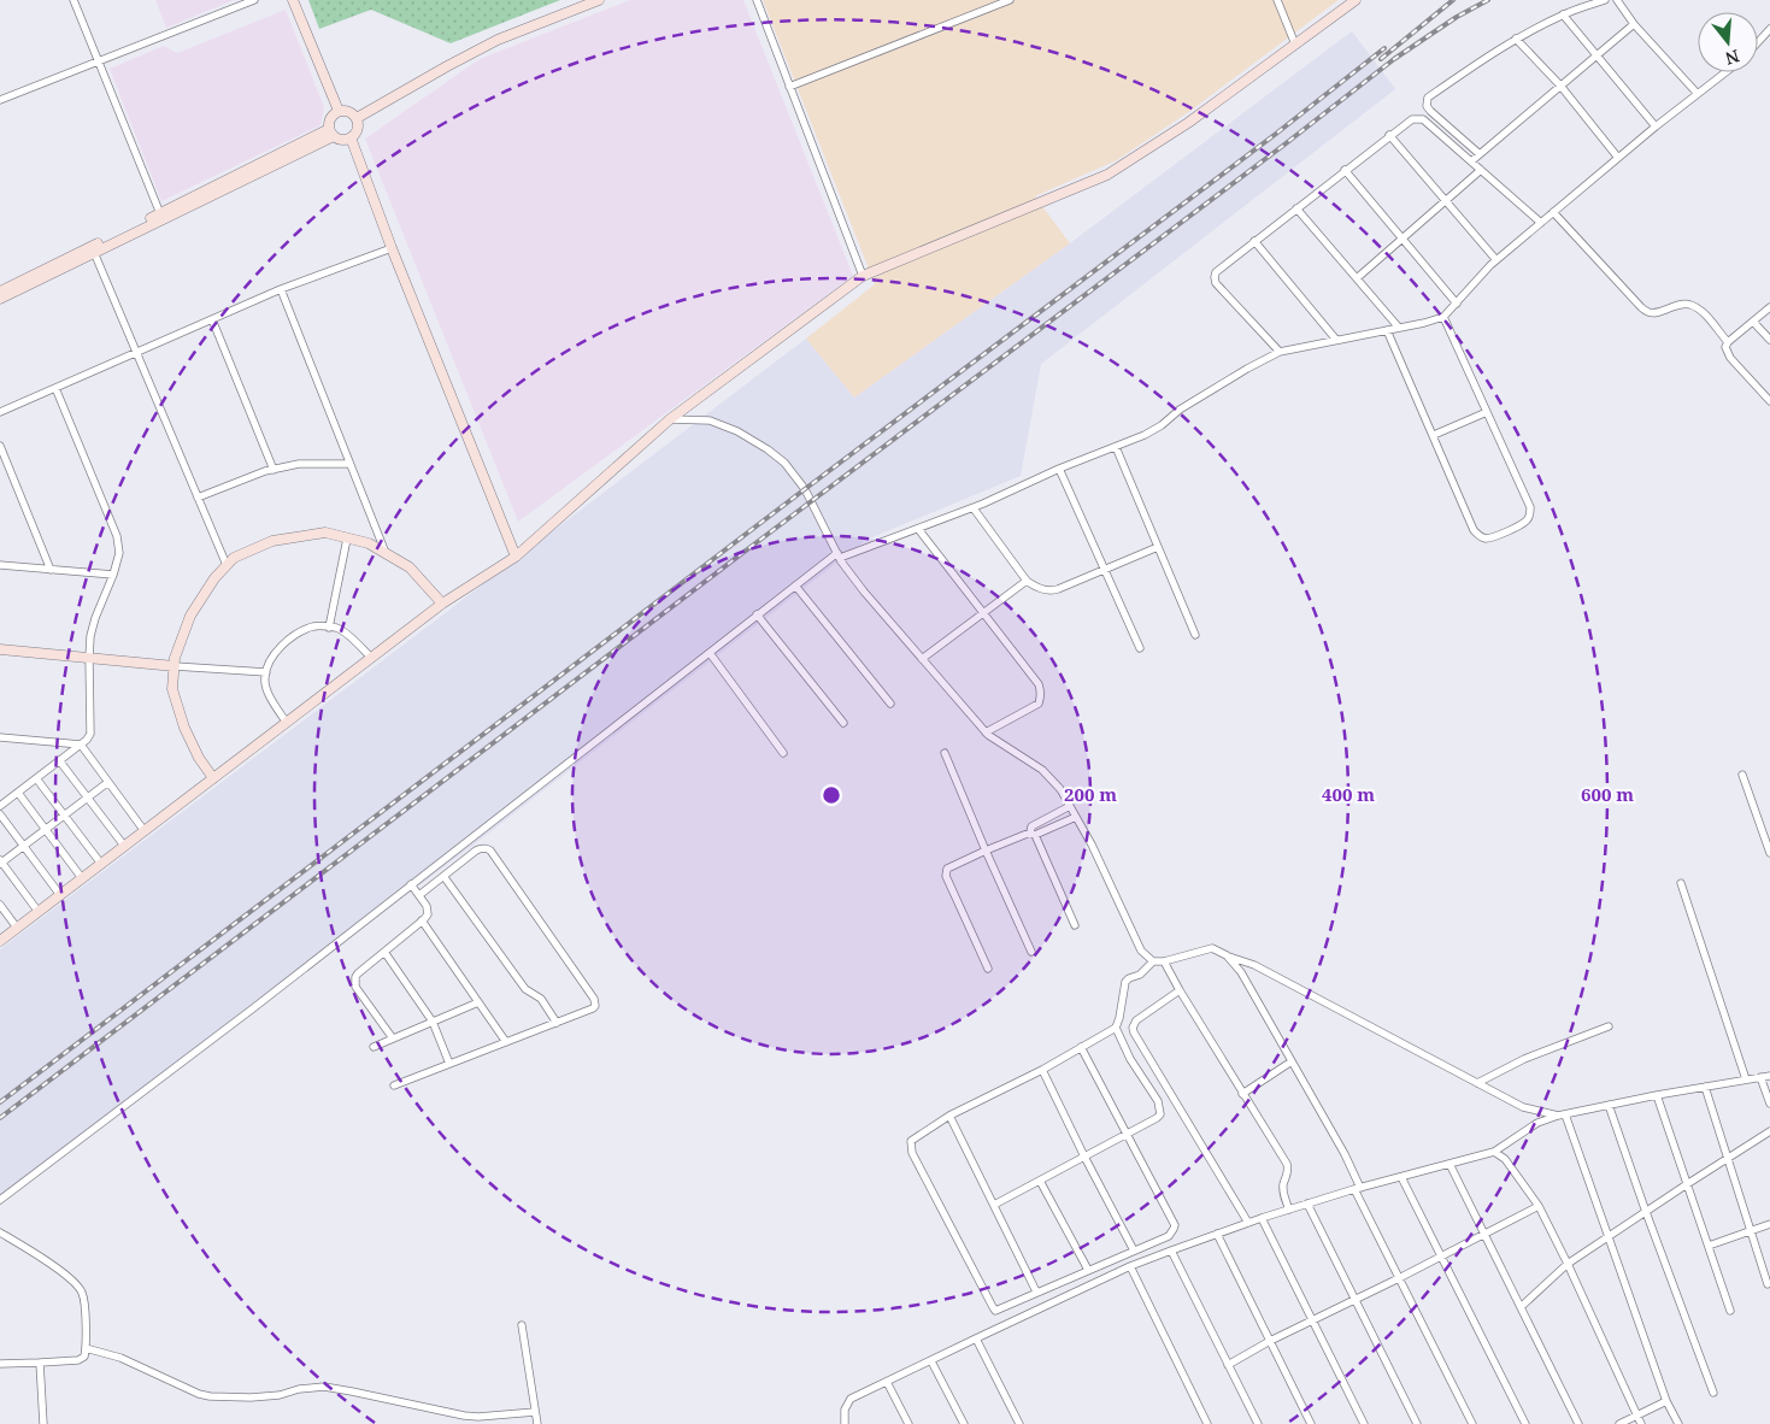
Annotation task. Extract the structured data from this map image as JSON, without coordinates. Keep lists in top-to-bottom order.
{
  "north": "bottom",
  "rings": ["200 m", "400 m", "600 m"]
}
